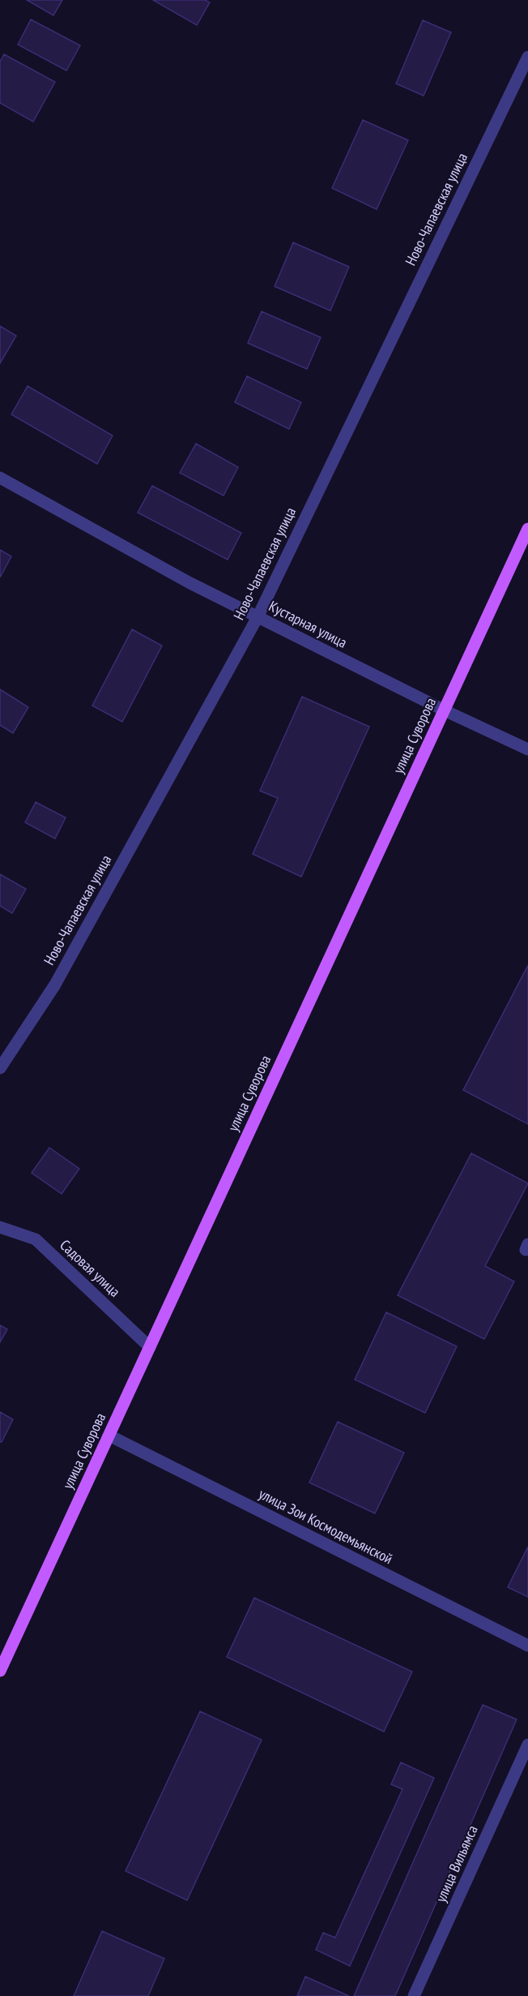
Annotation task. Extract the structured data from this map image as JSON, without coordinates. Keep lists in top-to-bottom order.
{
  "streets": {
    "main road": ["улица Суворова"],
    "street": [
      "Ново-Чапаевская улица",
      "Кустарная улица",
      "Садовая улица",
      "улица Зои Космодемьянской",
      "улица Вильямса"
    ]
  },
  "crossings": [
    ["Ново-Чапаевская улица", "Кустарная улица"],
    ["Кустарная улица", "улица Суворова"],
    ["улица Суворова", "Садовая улица"],
    ["улица Суворова", "улица Зои Космодемьянской"]
  ]
}
